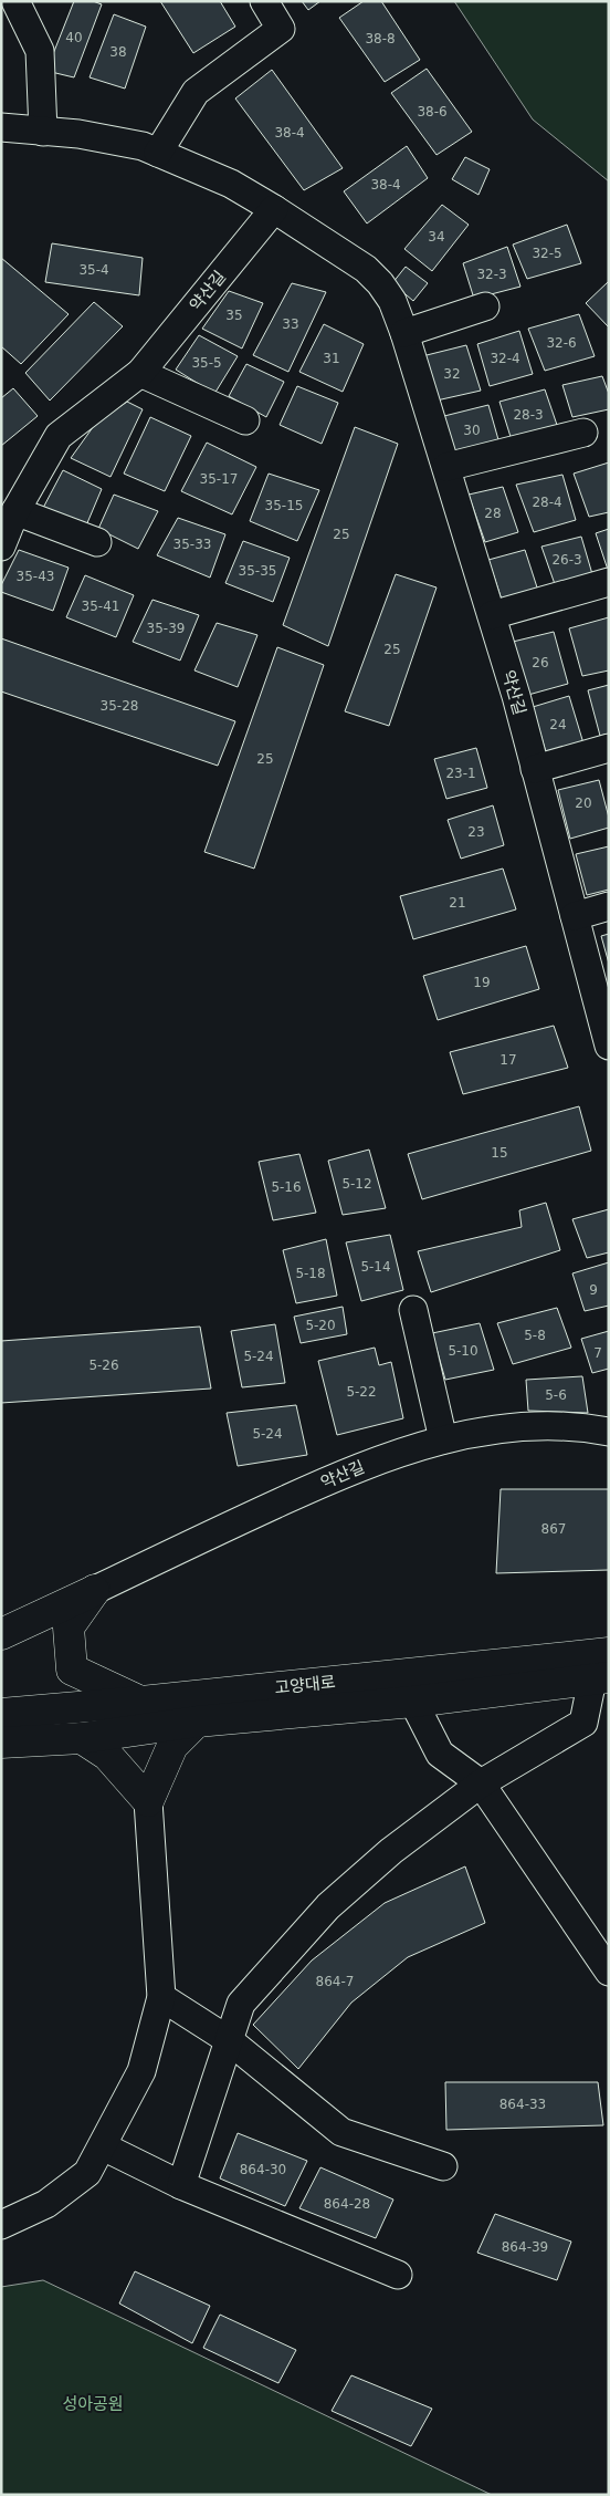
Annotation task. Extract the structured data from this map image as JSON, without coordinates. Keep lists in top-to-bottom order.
{
  "streets": {
    "main road": ["고양대로"],
    "street": ["약산길"]
  },
  "parks": ["성아공원"],
  "house_numbers": [
    "40",
    "38-8",
    "38",
    "38-6",
    "38-4",
    "38-4",
    "34",
    "32-5",
    "35-4",
    "32-3",
    "35",
    "33",
    "32-6",
    "31",
    "32-4",
    "35-5",
    "32",
    "28-3",
    "30",
    "35-17",
    "28-4",
    "35-15",
    "28",
    "25",
    "35-33",
    "26-3",
    "35-35",
    "35-43",
    "35-41",
    "35-39",
    "25",
    "26",
    "35-28",
    "24",
    "25",
    "23-1",
    "20",
    "23",
    "21",
    "19",
    "17",
    "15",
    "5-12",
    "5-16",
    "5-14",
    "5-18",
    "9",
    "5-20",
    "5-8",
    "5-10",
    "7",
    "5-24",
    "5-26",
    "5-22",
    "5-6",
    "5-24",
    "867",
    "864-7",
    "864-33",
    "864-30",
    "864-28",
    "864-39"
  ]
}
